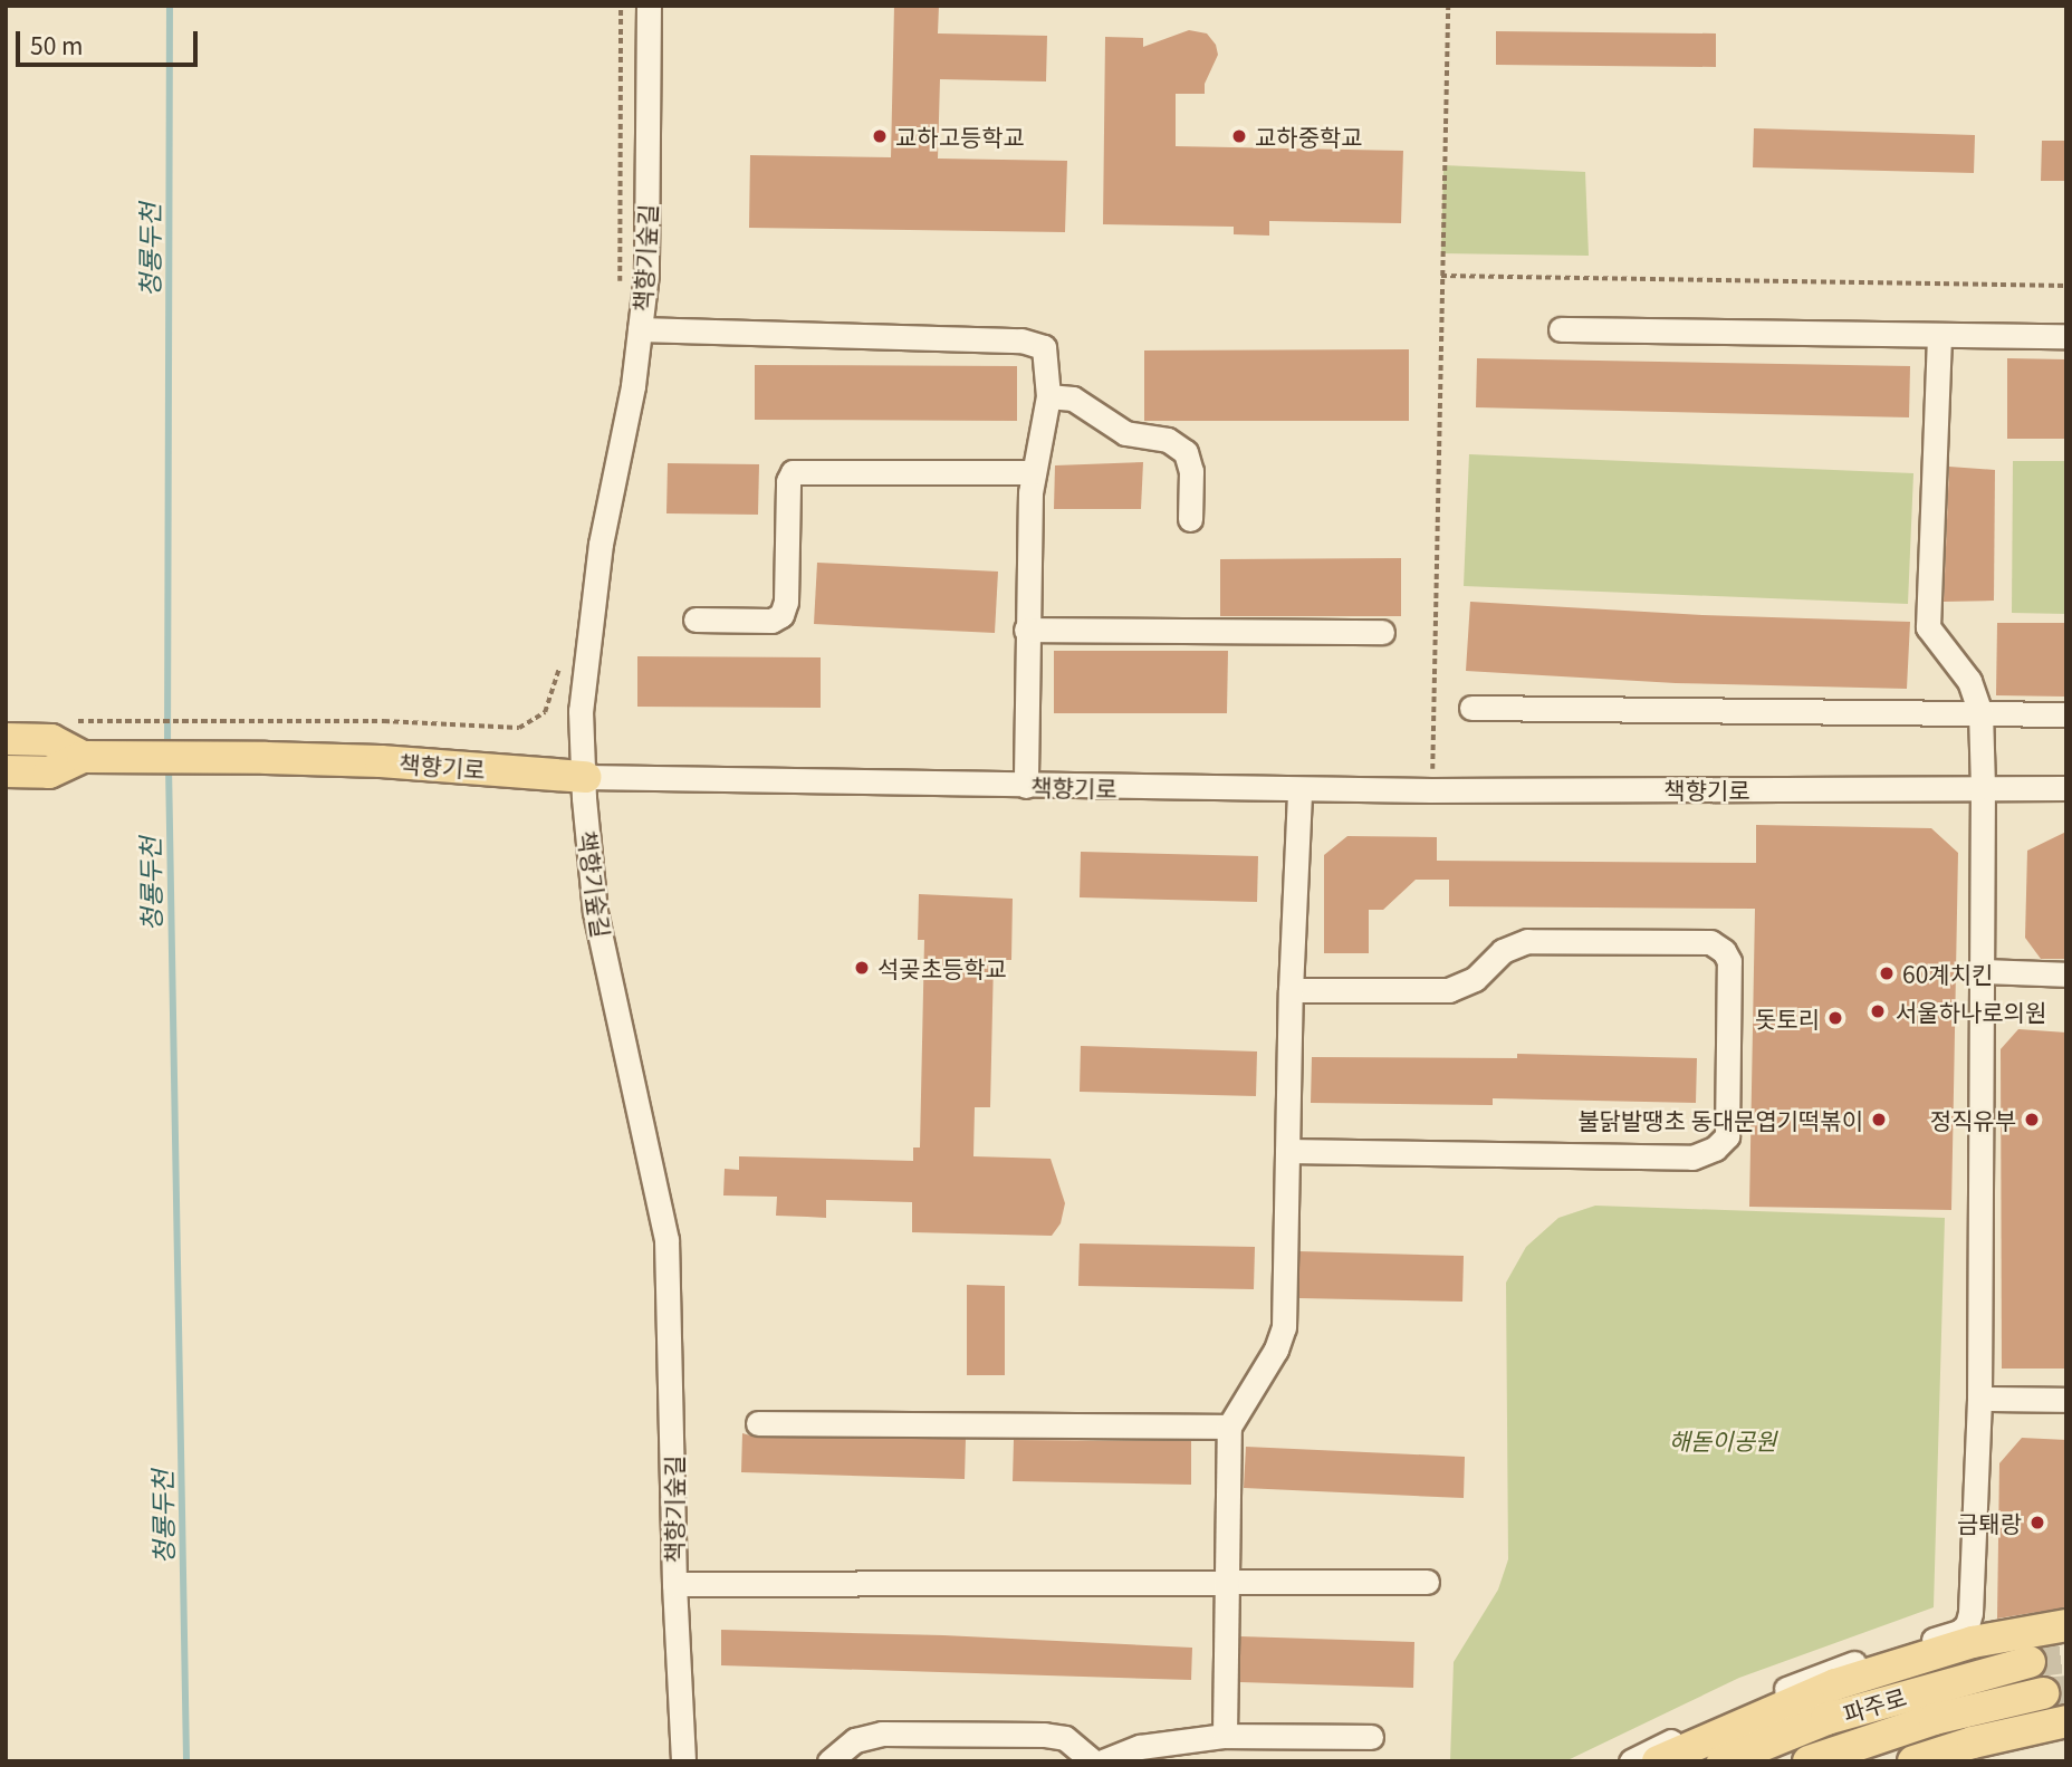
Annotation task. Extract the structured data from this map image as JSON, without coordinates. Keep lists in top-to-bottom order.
{
  "streets": {
    "main road": ["책향기로", "파주로"],
    "street": ["책향기숲길"]
  },
  "crossings": [
    ["책향기숲길", "책향기로"]
  ],
  "water": ["청룡두천"],
  "parks": ["해돋이공원"],
  "places": [
    "교하고등학교",
    "교하중학교",
    "석곶초등학교",
    "60계치킨",
    "서울하나로의원",
    "돗토리",
    "불닭발땡초 동대문엽기떡볶이",
    "정직유부",
    "금퇘랑"
  ],
  "scale_bar": "50 m"
}
